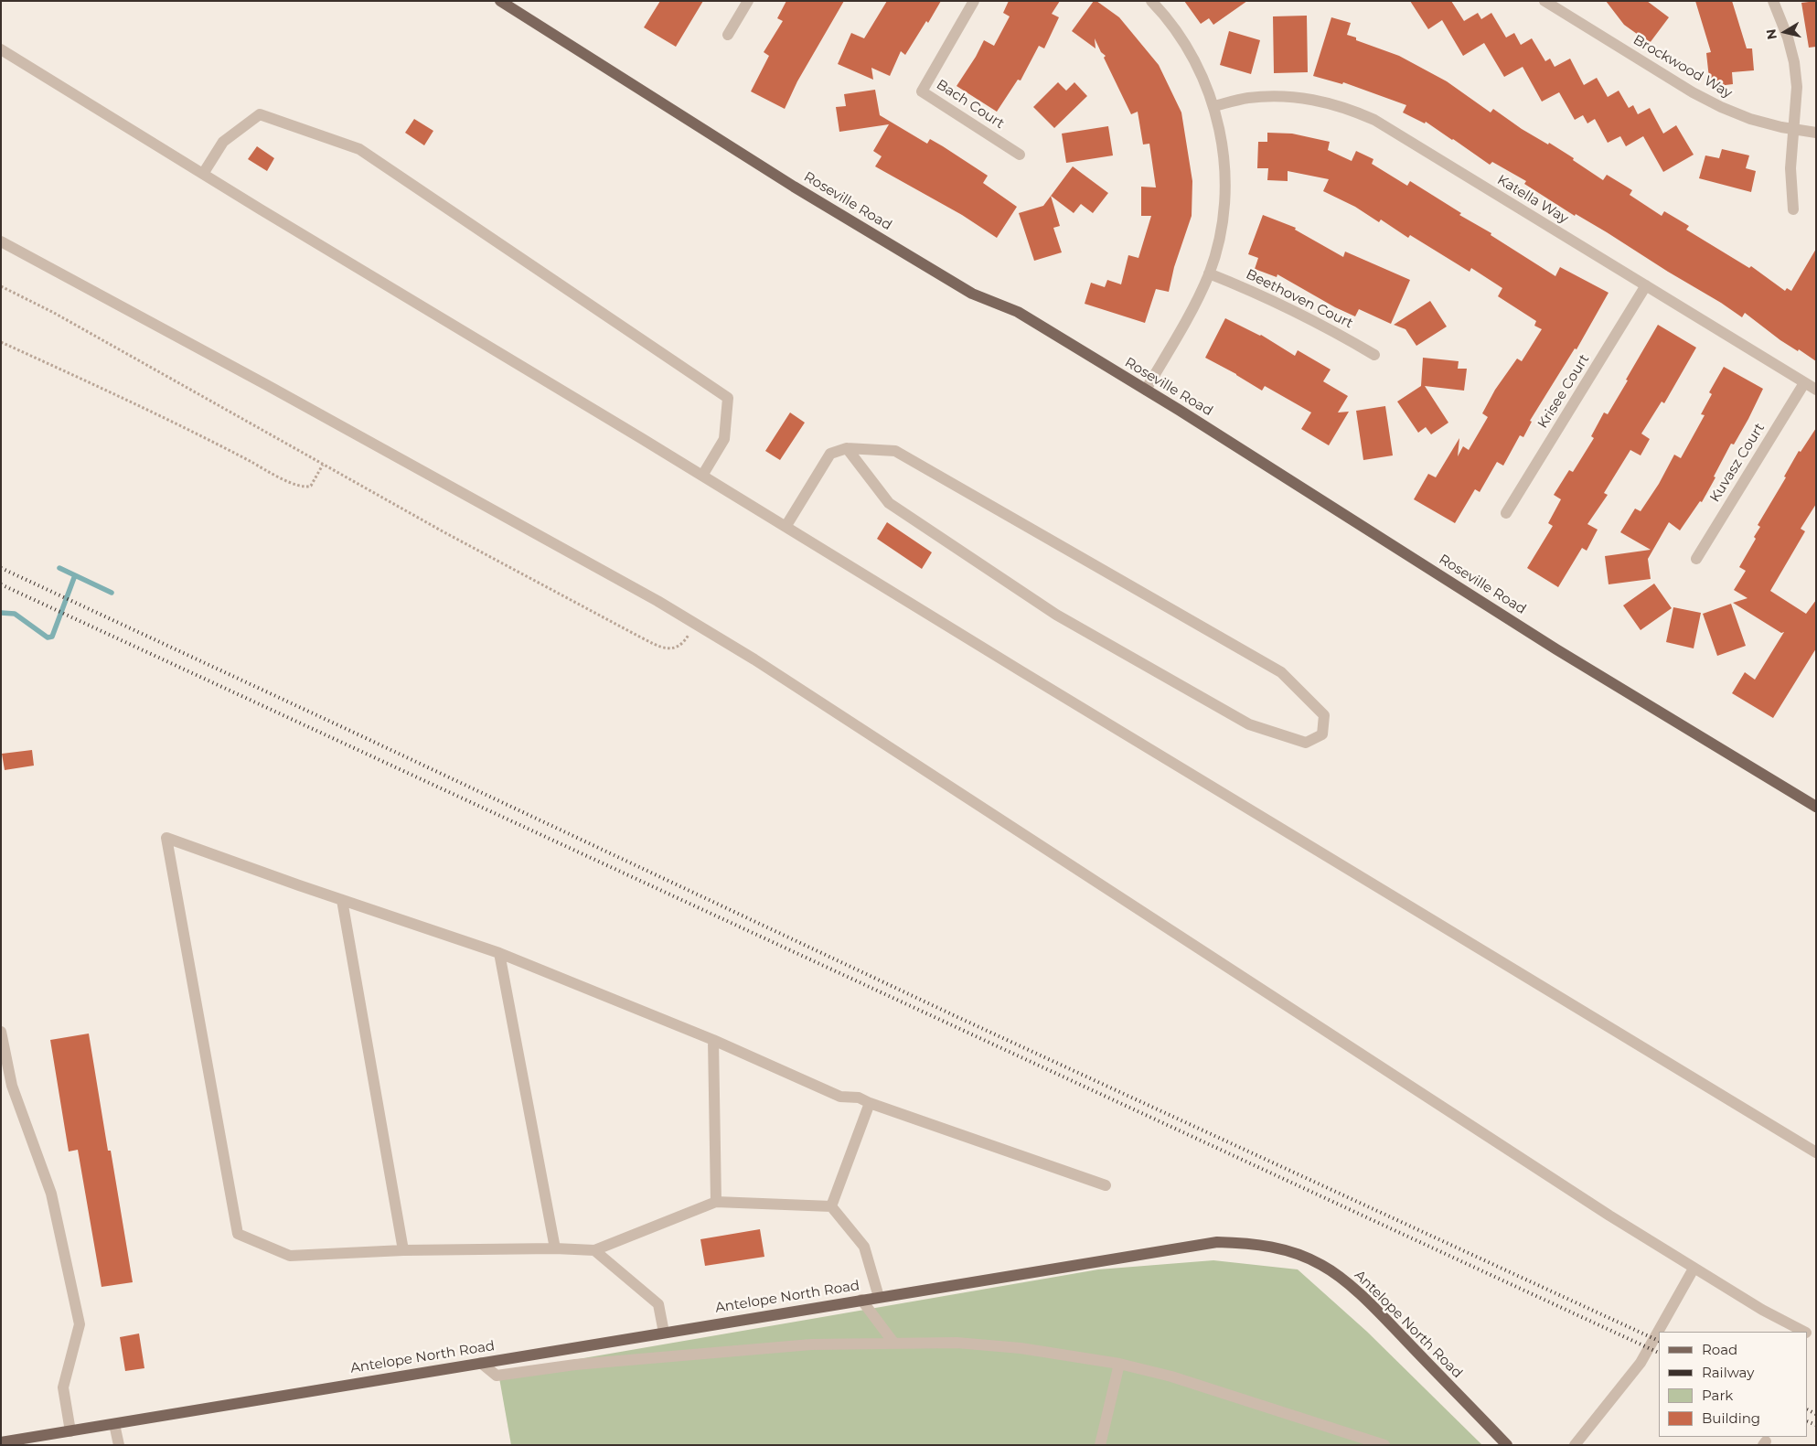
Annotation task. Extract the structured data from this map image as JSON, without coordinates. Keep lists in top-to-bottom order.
{
  "streets": {
    "main road": ["Roseville Road", "Antelope North Road"],
    "street": [
      "Brockwood Way",
      "Bach Court",
      "Katella Way",
      "Beethoven Court",
      "Krisee Court",
      "Kuvasz Court"
    ]
  },
  "crossings": [
    ["Katella Way", "Krisee Court"],
    ["Katella Way", "Kuvasz Court"]
  ],
  "legend": [
    "Road",
    "Railway",
    "Park",
    "Building"
  ],
  "north": "left"
}
